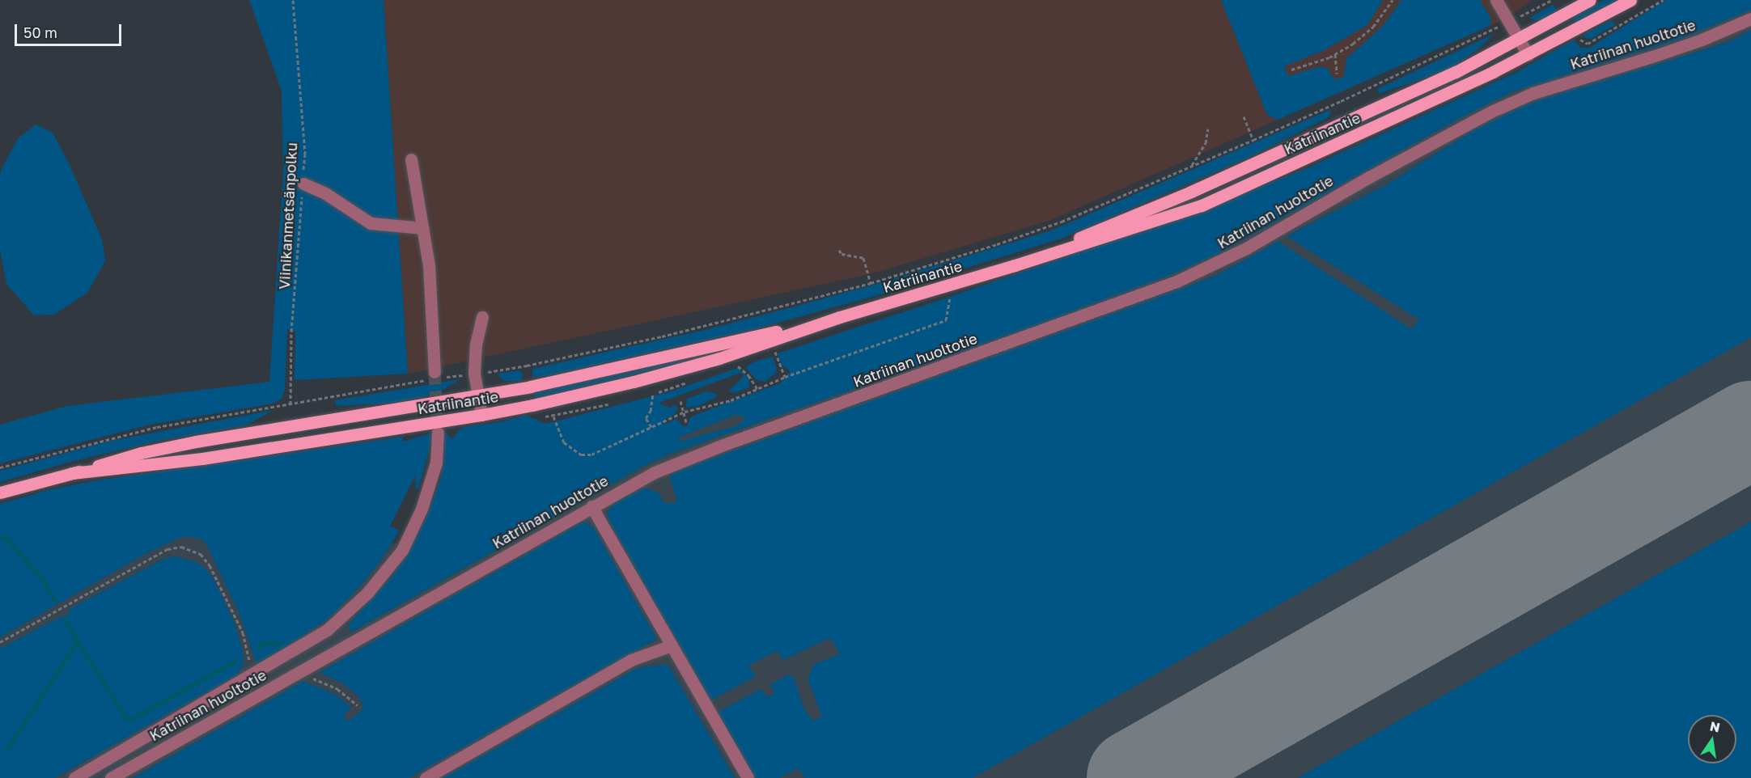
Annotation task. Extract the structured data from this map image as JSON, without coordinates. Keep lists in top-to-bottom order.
{
  "streets": {
    "main road": ["Katriinantie"],
    "lane": ["Katriinan huoltotie"],
    "path": ["Viinikanmetsänpolku"]
  },
  "scale_bar": "50 m",
  "north": "top"
}
